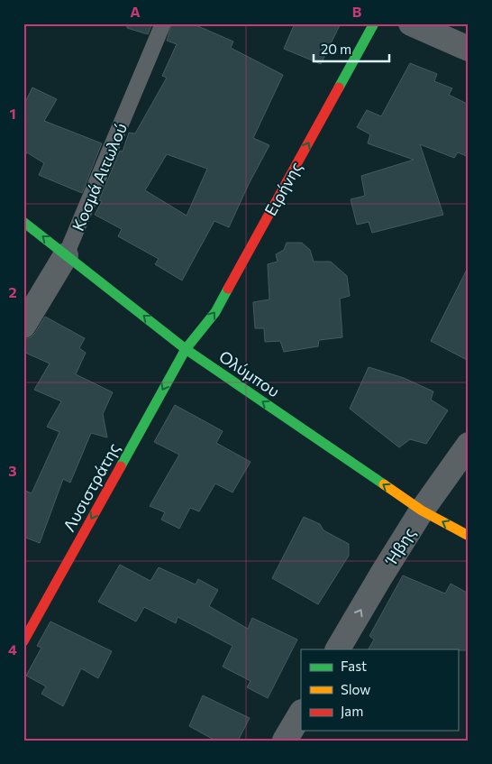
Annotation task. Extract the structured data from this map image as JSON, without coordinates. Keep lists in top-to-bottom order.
{
  "streets": {
    "street": [
      "Κοσμά Αιτωλού",
      "Ειρήνης",
      "Ολύμπου",
      "Λυσιστράτης",
      "Ήβης"
    ]
  },
  "crossings": [
    ["Κοσμά Αιτωλού", "Ολύμπου"],
    ["Ειρήνης", "Ολύμπου"],
    ["Ειρήνης", "Λυσιστράτης"],
    ["Ολύμπου", "Λυσιστράτης"],
    ["Ολύμπου", "Ήβης"]
  ],
  "one_way": [
    "Ειρήνης",
    "Ολύμπου",
    "Λυσιστράτης",
    "Ήβης"
  ],
  "legend": ["Fast", "Slow", "Jam"],
  "scale_bar": "20 m",
  "grid": {
    "columns": ["A", "B"],
    "rows": [
      "1",
      "2",
      "3",
      "4"
    ]
  }
}
